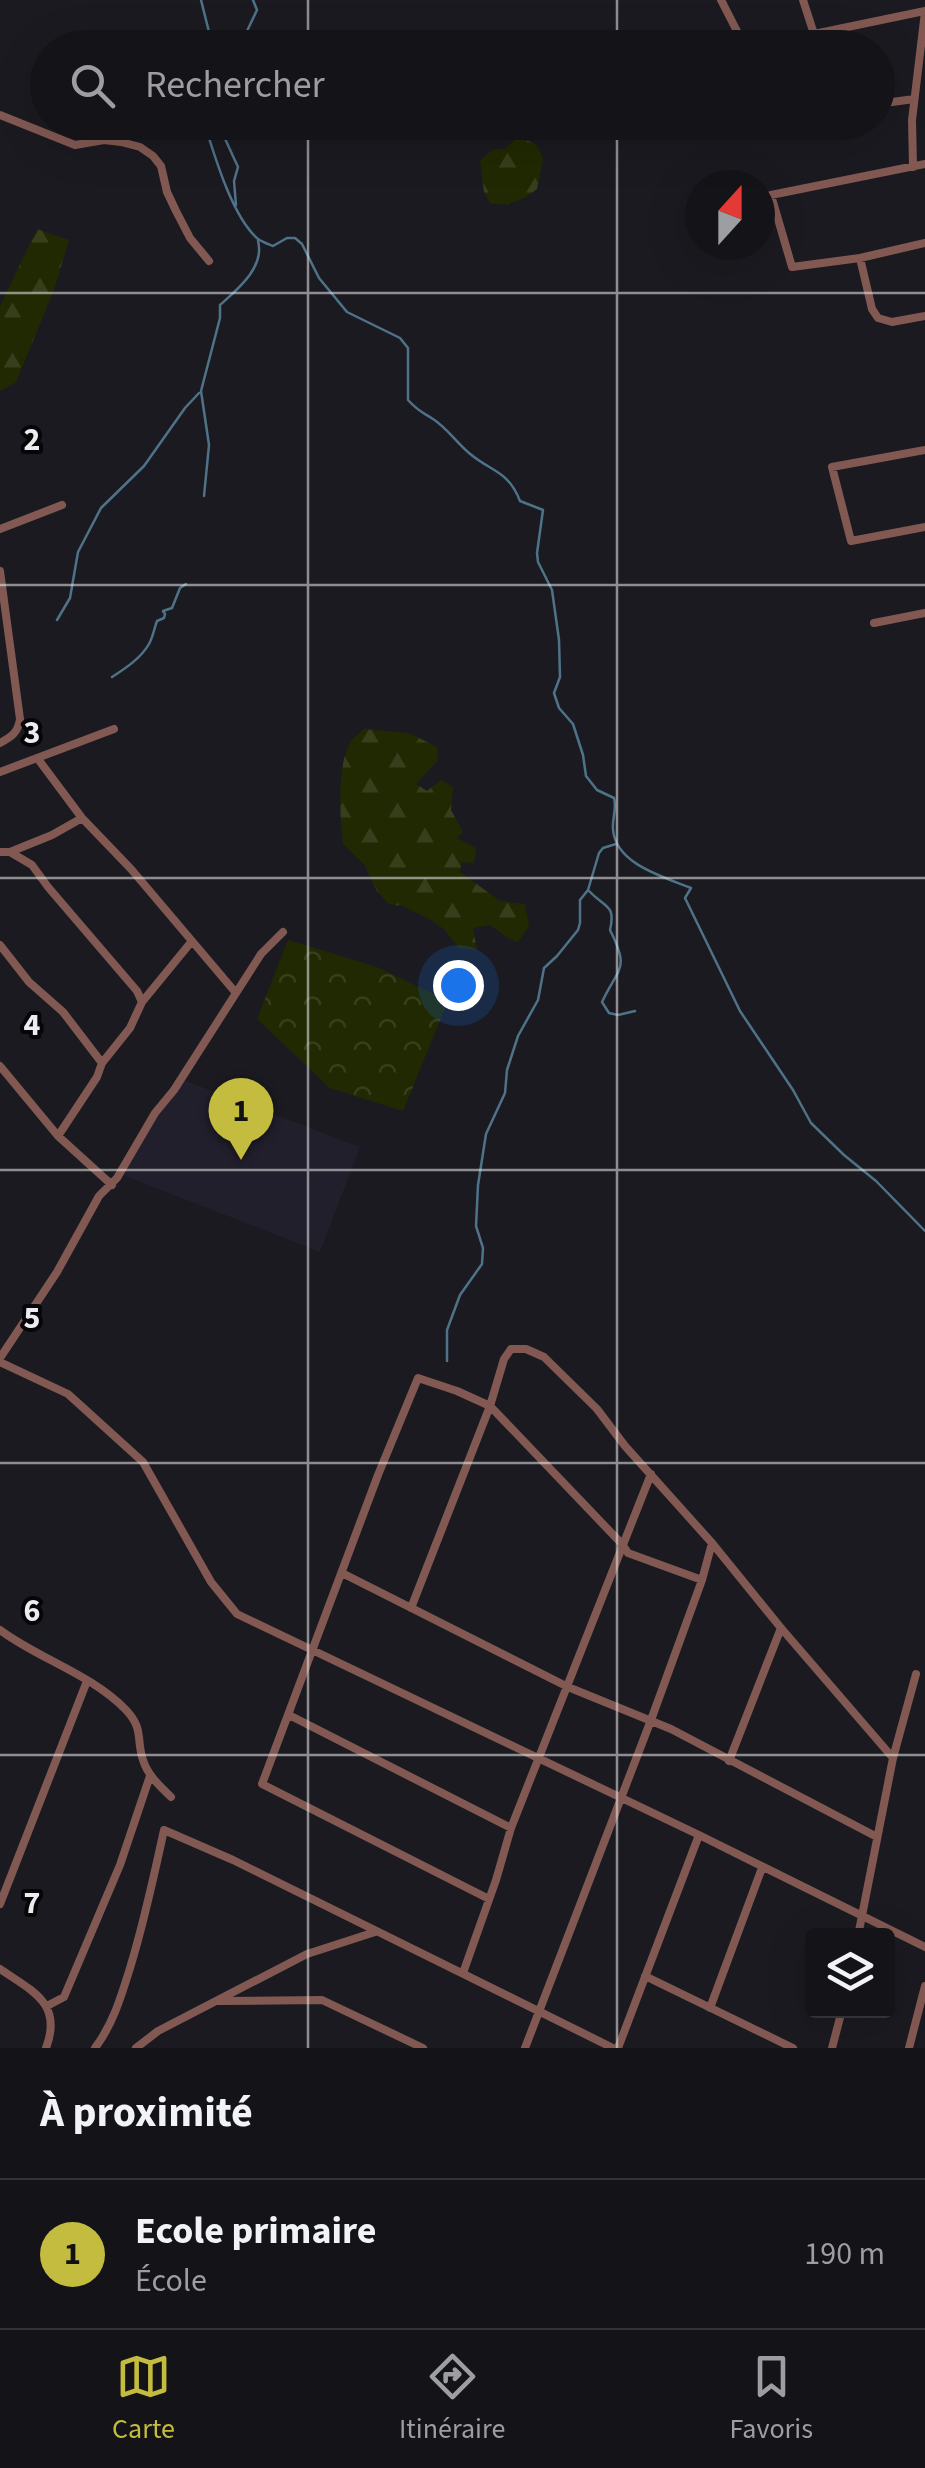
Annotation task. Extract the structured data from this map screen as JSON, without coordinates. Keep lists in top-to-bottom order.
{
  "north": "top",
  "page": {
    "search": "Rechercher",
    "pins": "1",
    "heading": "À proximité",
    "list": [
      {
        "mark": "1",
        "name": "Ecole primaire",
        "note": "École",
        "value": "190 m"
      }
    ],
    "nav": ["Carte", "Itinéraire", "Favoris"]
  },
  "grid": {
    "rows": [
      "2",
      "3",
      "4",
      "5",
      "6",
      "7"
    ]
  }
}
